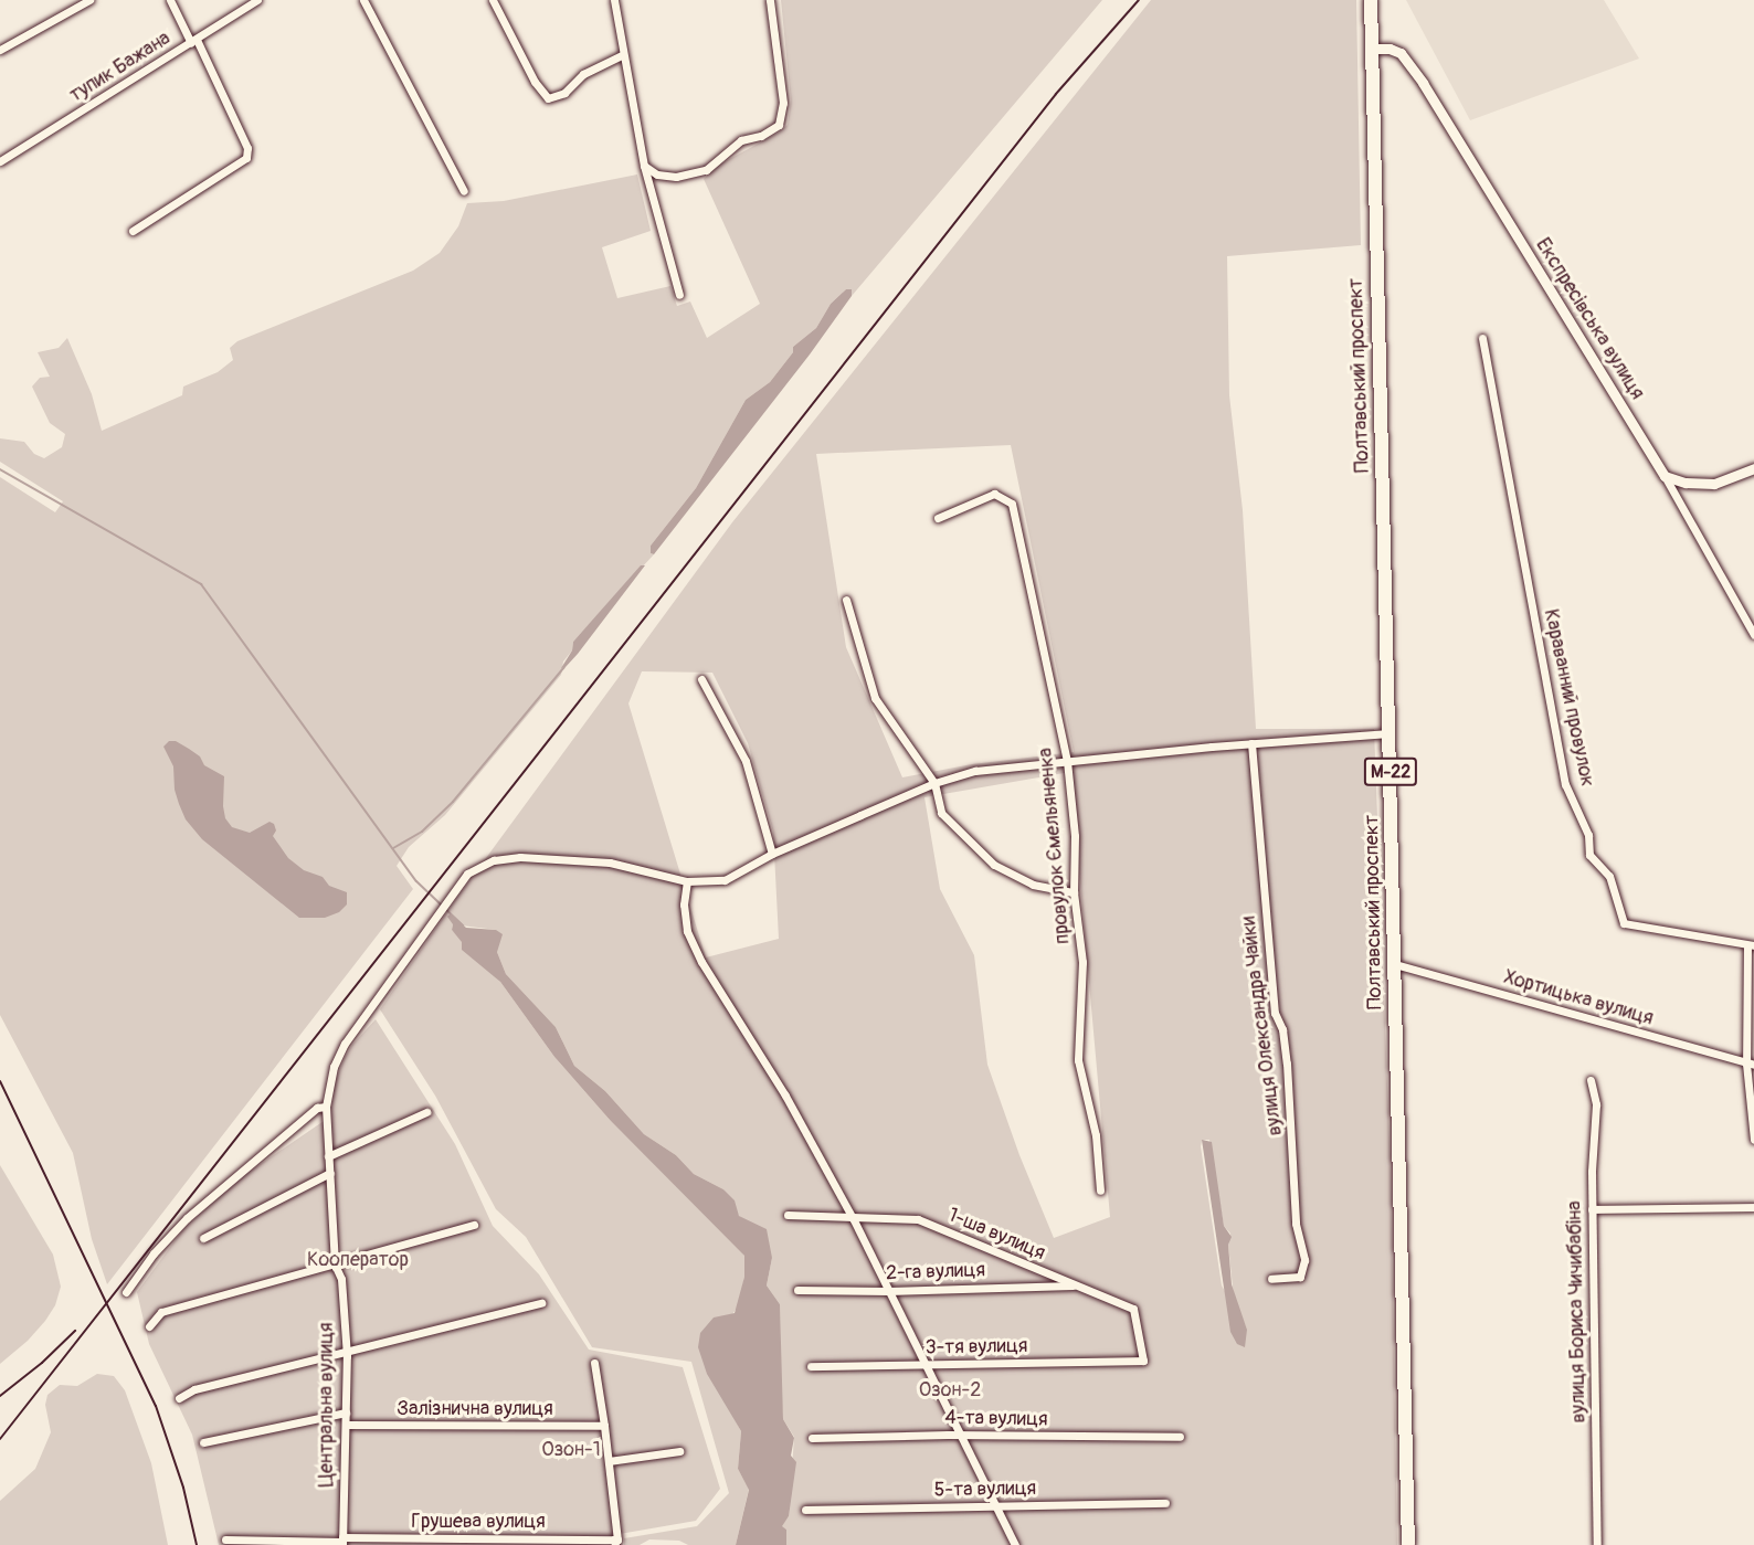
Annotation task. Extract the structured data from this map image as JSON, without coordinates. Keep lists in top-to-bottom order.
{
  "streets": {
    "highway": ["Полтавський проспект", "М-22"],
    "street": [
      "тупик Бажана",
      "Експресівська вулиця",
      "Караванний провулок",
      "провулок Ємельяненка",
      "Хортицька вулиця",
      "вулиця Олександра Чайки",
      "1-ша вулиця",
      "2-га вулиця",
      "вулиця Бориса Чичибабіна",
      "3-тя вулиця",
      "Центральна вулиця",
      "Залізнична вулиця",
      "4-та вулиця",
      "5-та вулиця",
      "Грушева вулиця"
    ]
  },
  "crossings": [
    ["Експресівська вулиця", "Полтавський проспект"],
    ["Полтавський проспект", "Хортицька вулиця"],
    ["Полтавський проспект", "Центральна вулиця"],
    ["провулок Ємельяненка", "Центральна вулиця"],
    ["вулиця Олександра Чайки", "Центральна вулиця"],
    ["1-ша вулиця", "2-га вулиця"],
    ["1-ша вулиця", "3-тя вулиця"],
    ["Центральна вулиця", "Залізнична вулиця"],
    ["Центральна вулиця", "Грушева вулиця"]
  ],
  "parks": ["Кооператор", "Озон-2", "Озон-1"]
}
